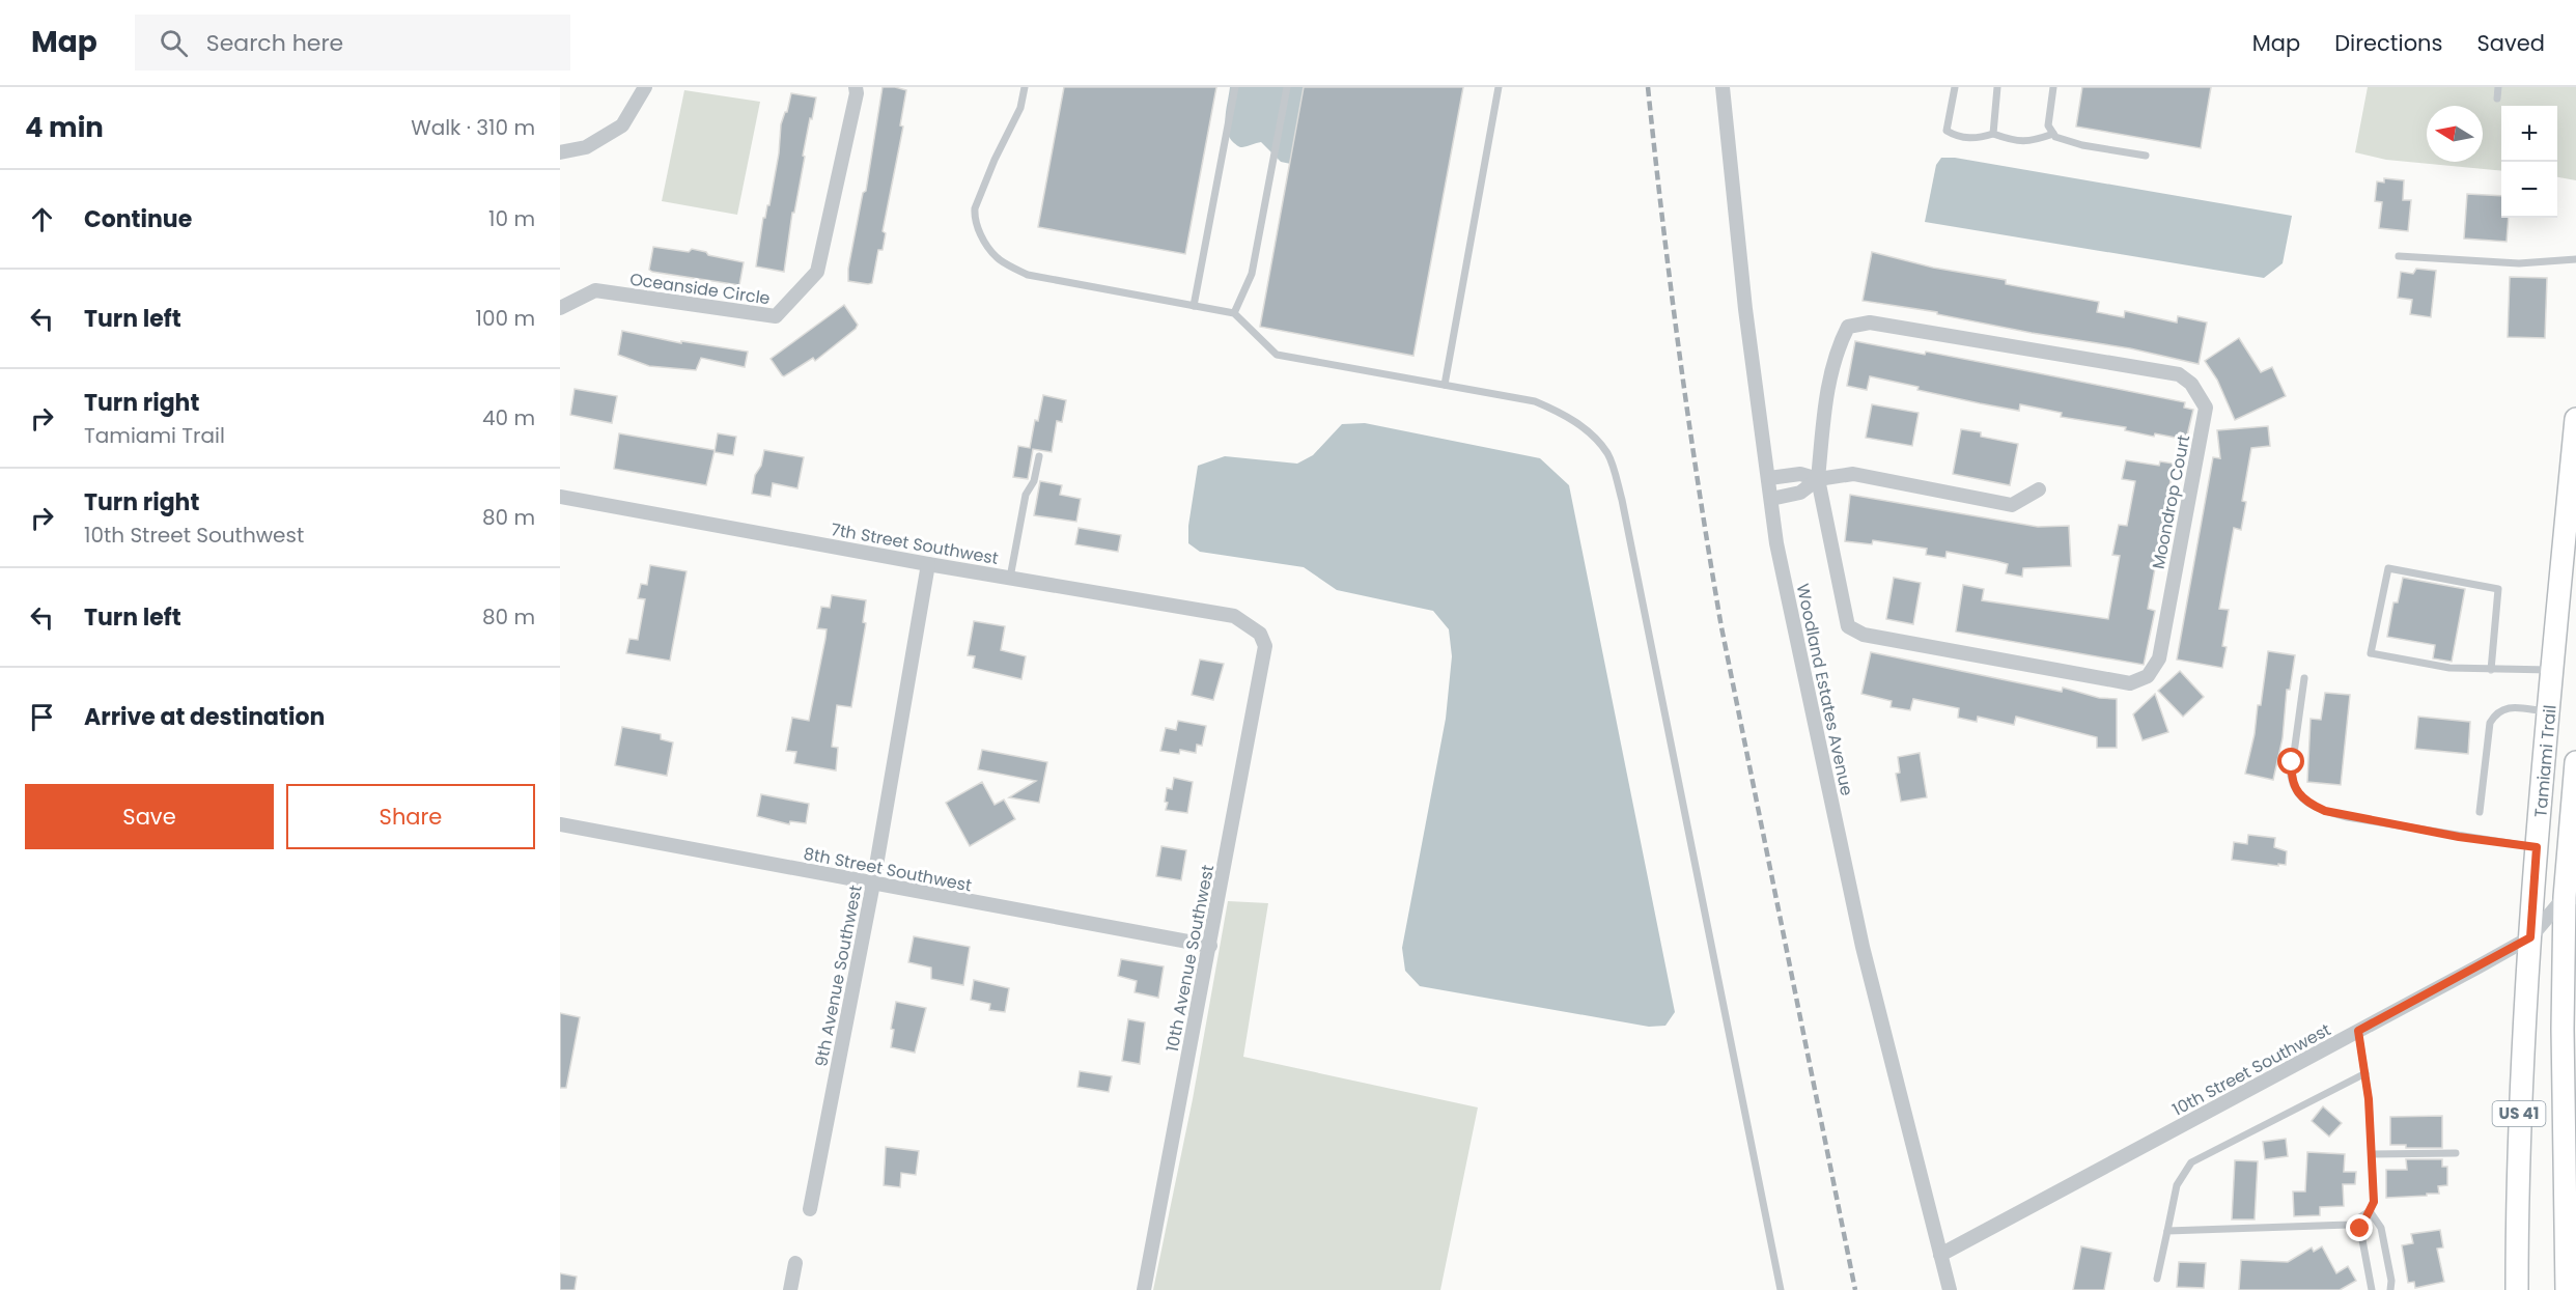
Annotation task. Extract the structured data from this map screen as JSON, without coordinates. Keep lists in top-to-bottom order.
{
  "streets": {
    "main road": ["Tamiami Trail", "US 41"],
    "street": [
      "Oceanside Circle",
      "Moondrop Court",
      "7th Street Southwest",
      "Woodland Estates Avenue",
      "8th Street Southwest",
      "10th Avenue Southwest",
      "9th Avenue Southwest",
      "10th Street Southwest"
    ]
  },
  "crossings": [
    ["7th Street Southwest", "10th Avenue Southwest"],
    ["7th Street Southwest", "9th Avenue Southwest"],
    ["Woodland Estates Avenue", "10th Street Southwest"],
    ["Tamiami Trail", "10th Street Southwest"],
    ["8th Street Southwest", "10th Avenue Southwest"],
    ["8th Street Southwest", "9th Avenue Southwest"]
  ],
  "north": "left",
  "page": {
    "header": "Map",
    "search": "Search here",
    "nav": ["Map", "Directions", "Saved"],
    "heading": ["4 min", "Walk · 310 m"],
    "map_buttons": ["+", "−"],
    "list": [
      ["Continue", "10 m"],
      ["Turn left", "100 m"],
      ["Turn right", "Tamiami Trail", "40 m"],
      ["Turn right", "10th Street Southwest", "80 m"],
      ["Turn left", "80 m"],
      "Arrive at destination"
    ],
    "buttons": ["Save", "Share"]
  }
}
